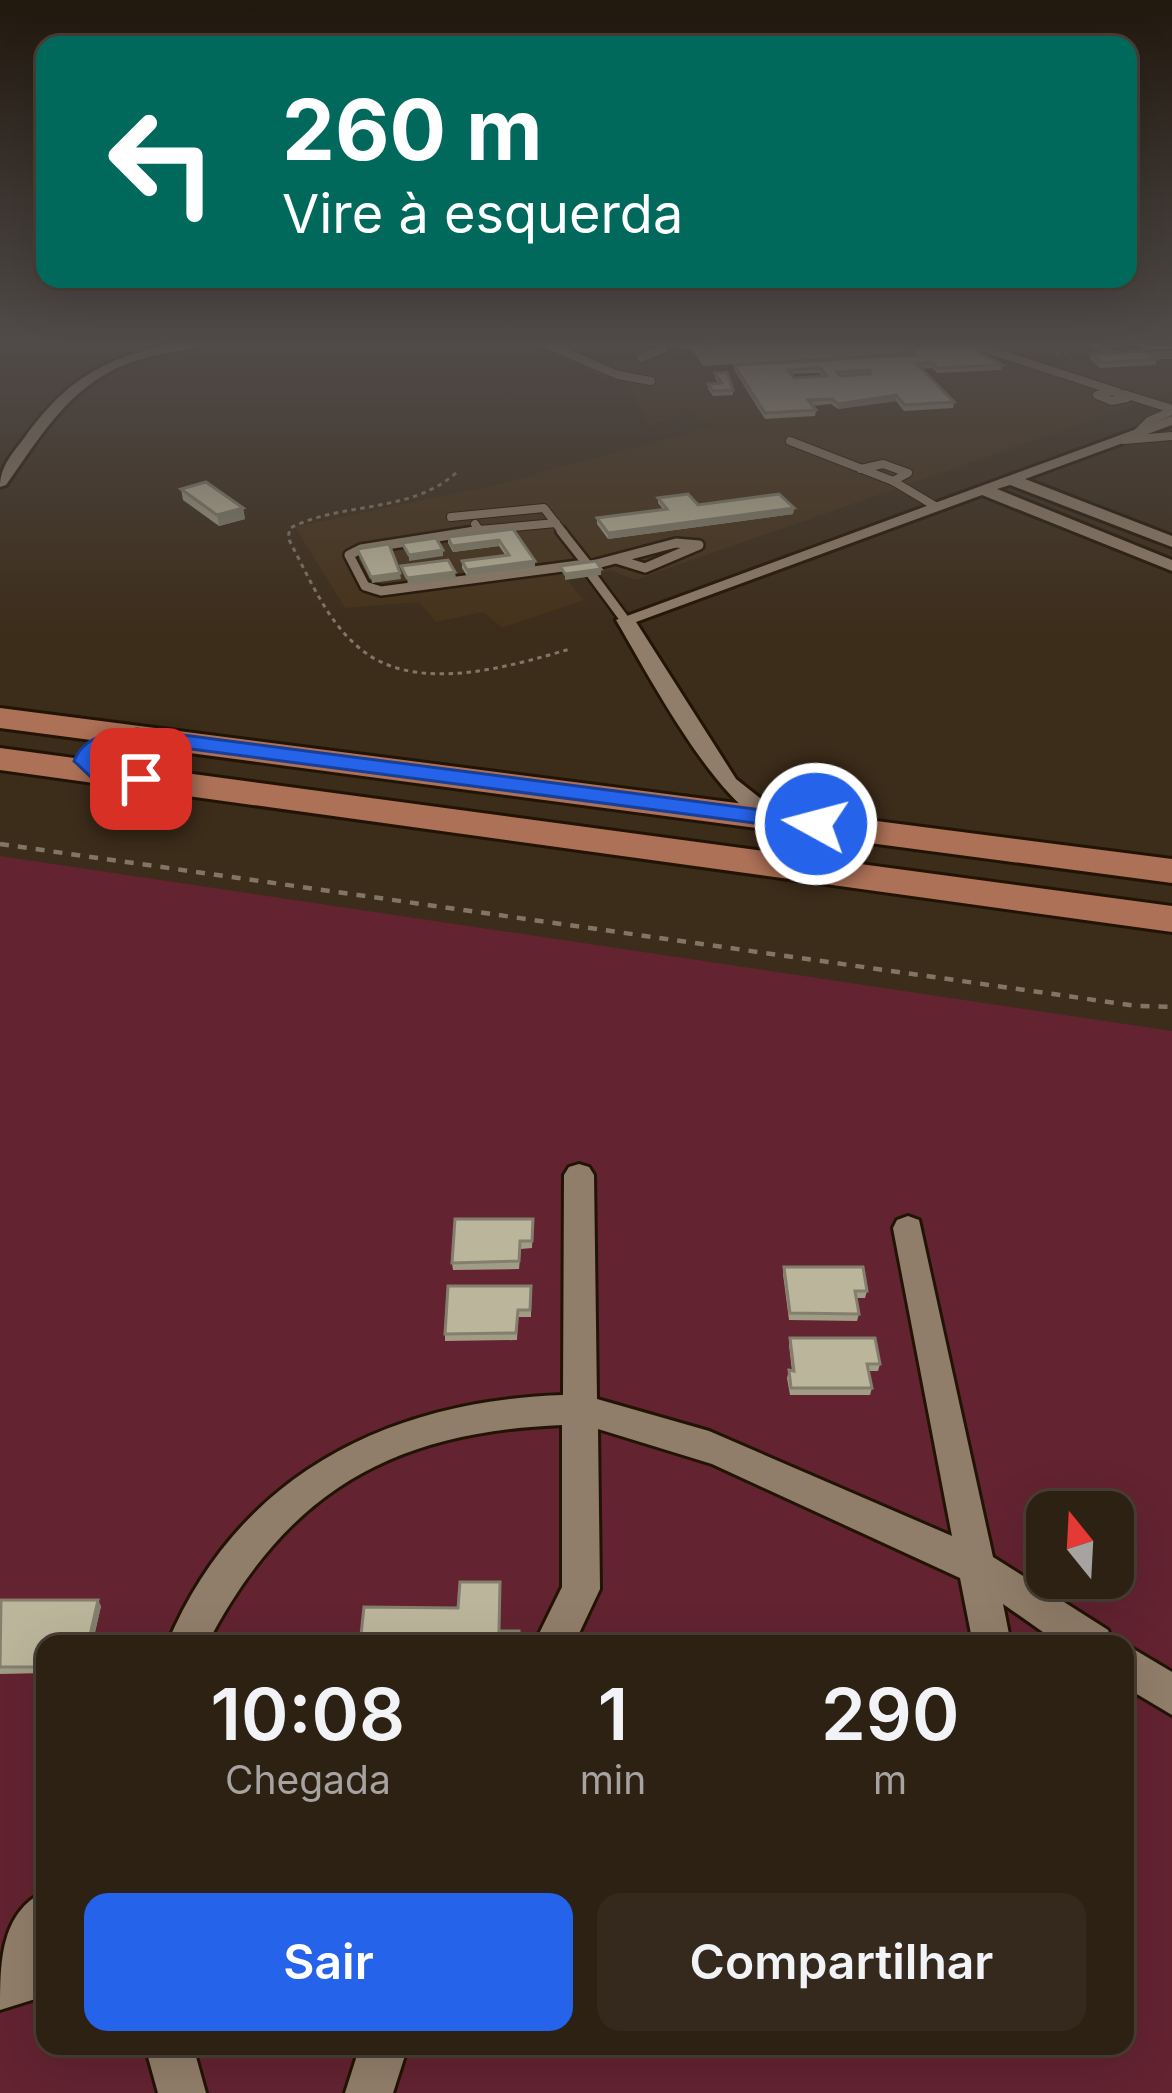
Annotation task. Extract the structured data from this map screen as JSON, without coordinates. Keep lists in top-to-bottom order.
{
  "north": "top",
  "page": {
    "turn": ["260 m", "Vire à esquerda"],
    "eta": [
      "10:08",
      "Chegada",
      "1",
      "min",
      "290",
      "m"
    ],
    "buttons": ["Sair", "Compartilhar"]
  }
}
